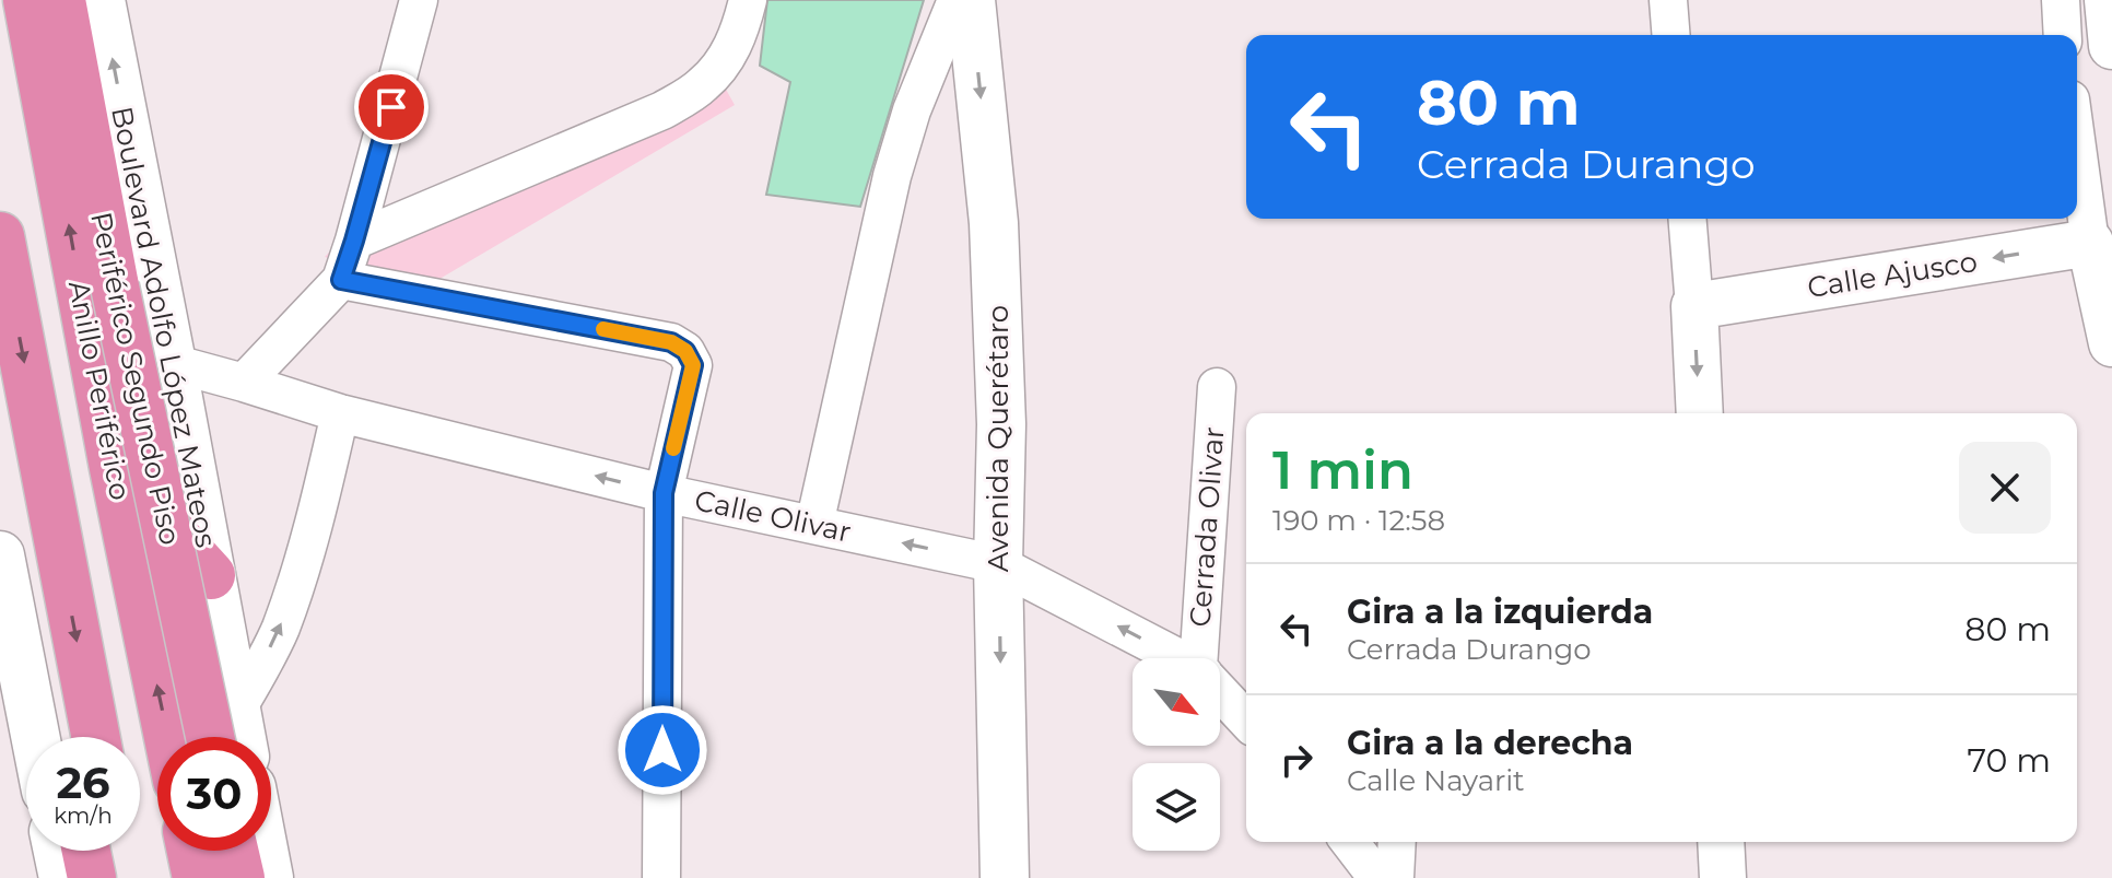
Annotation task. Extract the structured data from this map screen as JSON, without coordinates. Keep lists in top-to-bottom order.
{
  "streets": {
    "highway": ["Periférico Segundo Piso", "Anillo Periférico"],
    "main road": ["Boulevard Adolfo López Mateos", "Avenida Querétaro"],
    "street": ["Calle Ajusco", "Calle Olivar", "Cerrada Olivar"]
  },
  "crossings": [
    ["Boulevard Adolfo López Mateos", "Calle Olivar"],
    ["Avenida Querétaro", "Calle Olivar"]
  ],
  "one_way": [
    "Calle Ajusco",
    "Boulevard Adolfo López Mateos",
    "Avenida Querétaro",
    "Calle Olivar"
  ],
  "north": "bottom right",
  "page": {
    "turn": ["80 m", "Cerrada Durango"],
    "heading": ["1 min", "190 m · 12:58"],
    "list": [
      {
        "name": "Gira a la izquierda",
        "note": "Cerrada Durango",
        "value": "80 m"
      },
      {
        "name": "Gira a la derecha",
        "note": "Calle Nayarit",
        "value": "70 m"
      }
    ],
    "speed": "26 km/h",
    "limit": "30"
  }
}
